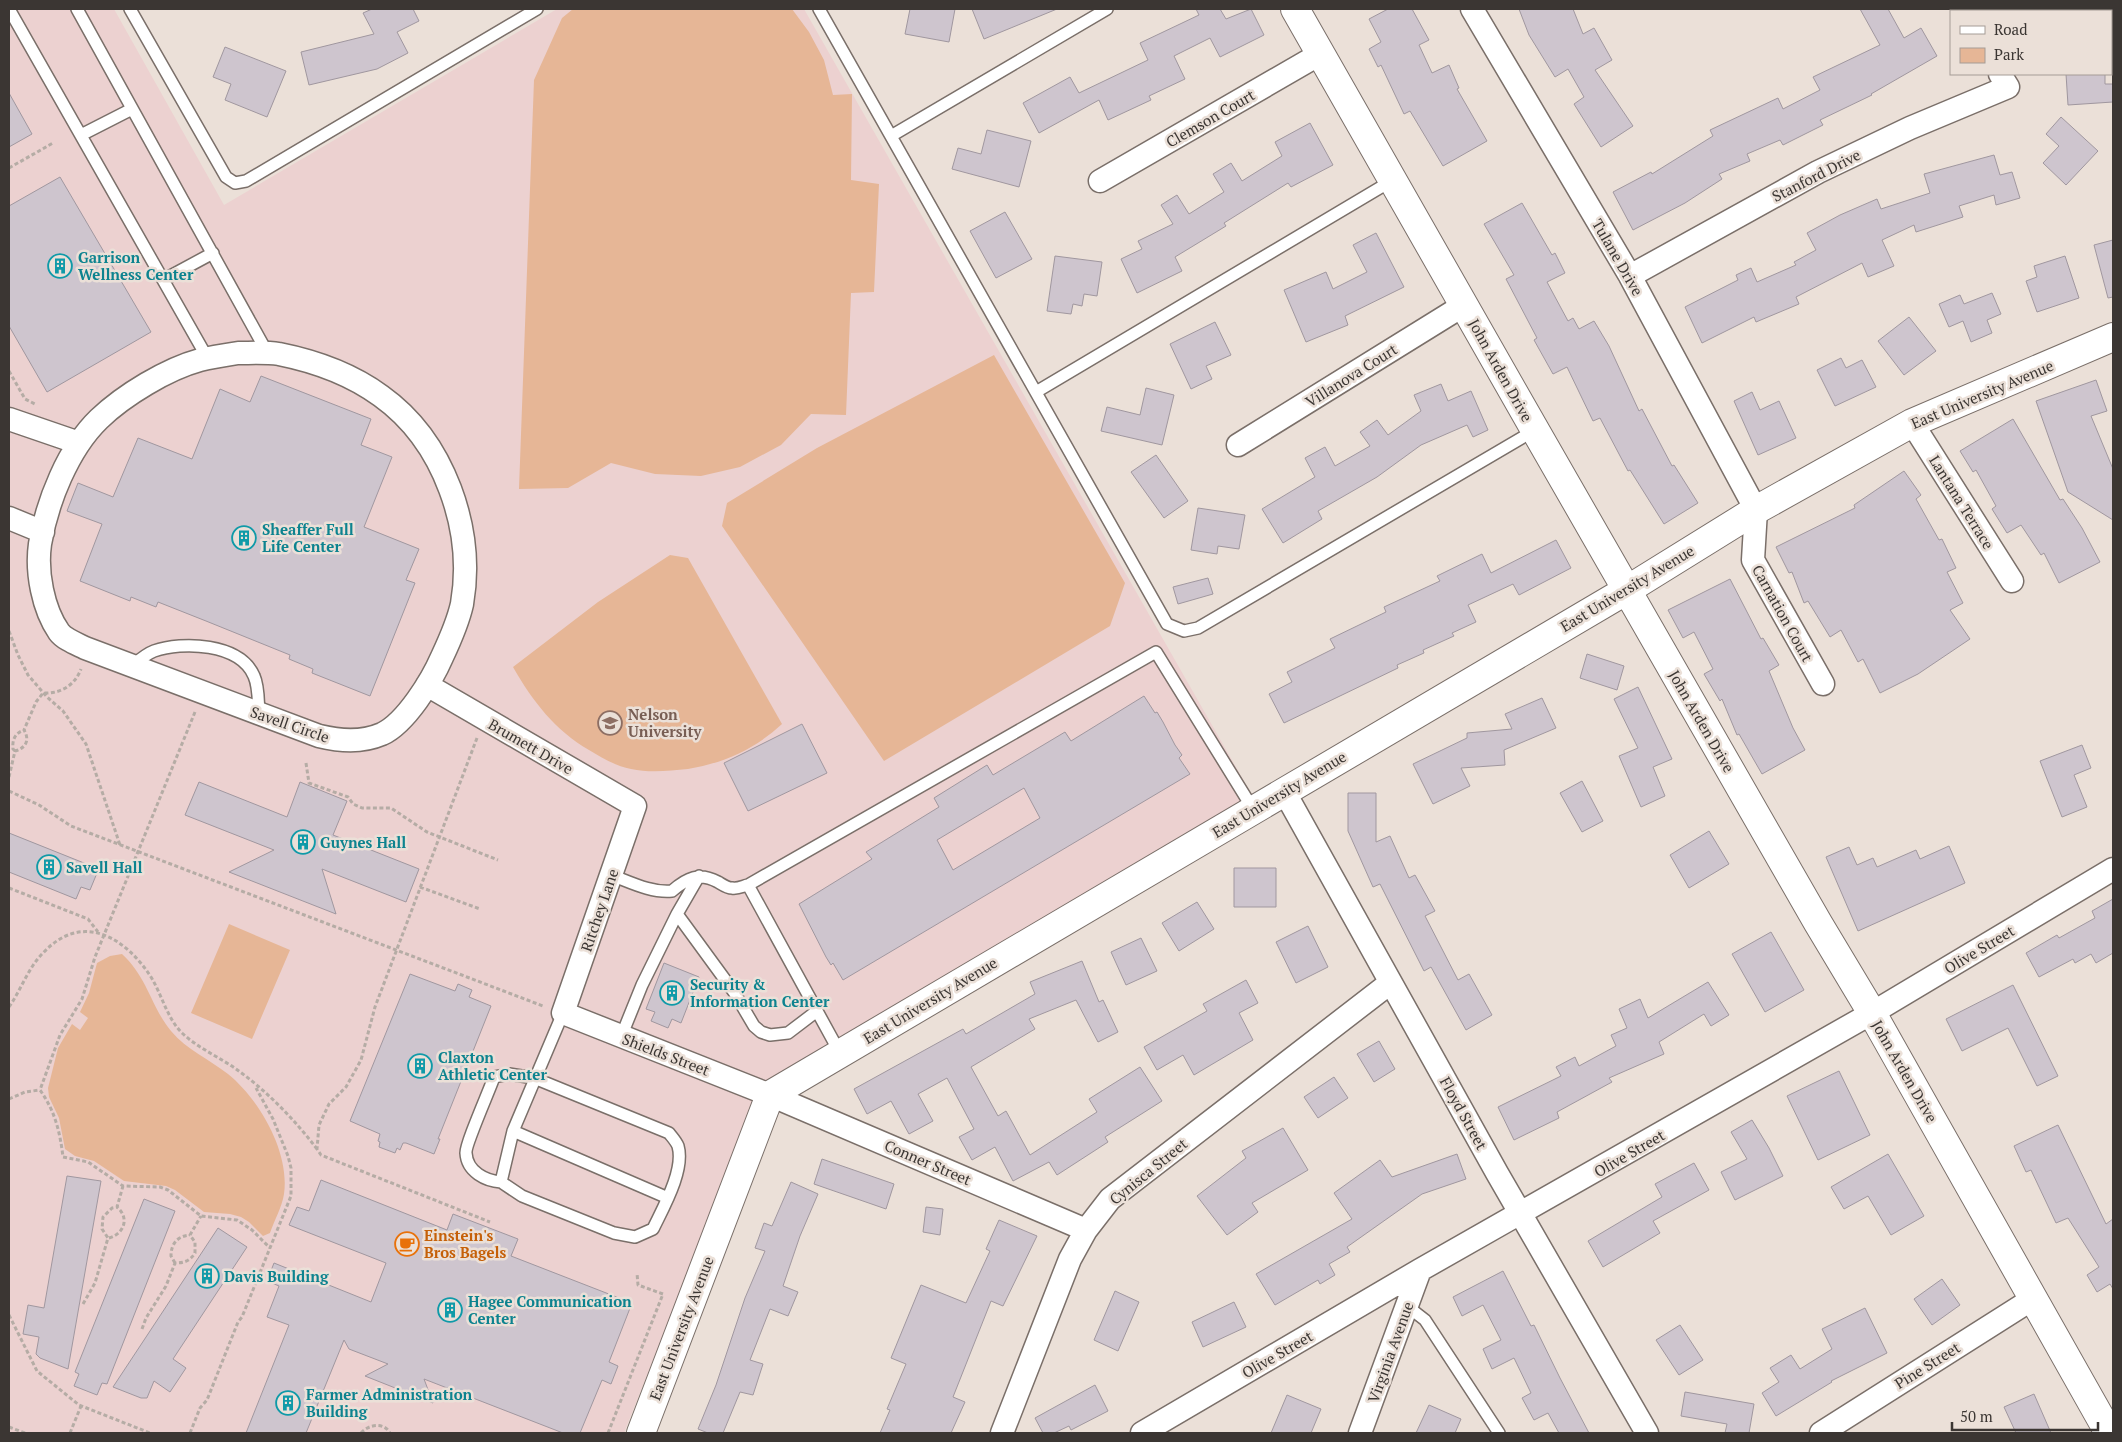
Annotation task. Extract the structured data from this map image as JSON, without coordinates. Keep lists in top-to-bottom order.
{
  "streets": {
    "street": [
      "Clemson Court",
      "Stanford Drive",
      "Tulane Drive",
      "John Arden Drive",
      "Villanova Court",
      "East University Avenue",
      "Lantana Terrace",
      "Carnation Court",
      "Savell Circle",
      "Brumett Drive",
      "Ritchey Lane",
      "Olive Street",
      "Shields Street",
      "Floyd Street",
      "Conner Street",
      "Cynisca Street",
      "Virginia Avenue",
      "Pine Street"
    ]
  },
  "crossings": [
    ["Clemson Court", "John Arden Drive"],
    ["Stanford Drive", "Tulane Drive"],
    ["Tulane Drive", "East University Avenue"],
    ["Tulane Drive", "Carnation Court"],
    ["John Arden Drive", "Villanova Court"],
    ["John Arden Drive", "East University Avenue"],
    ["John Arden Drive", "Olive Street"],
    ["John Arden Drive", "Pine Street"],
    ["East University Avenue", "Lantana Terrace"],
    ["East University Avenue", "Carnation Court"],
    ["East University Avenue", "Shields Street"],
    ["East University Avenue", "Floyd Street"],
    ["East University Avenue", "Conner Street"],
    ["Savell Circle", "Brumett Drive"],
    ["Brumett Drive", "Ritchey Lane"],
    ["Ritchey Lane", "Shields Street"],
    ["Olive Street", "Floyd Street"],
    ["Olive Street", "Virginia Avenue"],
    ["Shields Street", "Conner Street"],
    ["Floyd Street", "Cynisca Street"],
    ["Conner Street", "Cynisca Street"]
  ],
  "places": {
    "building": [
      "Garrison Wellness Center",
      "Sheaffer Full Life Center",
      "Guynes Hall",
      "Savell Hall",
      "Security & Information Center",
      "Claxton Athletic Center",
      "Davis Building",
      "Hagee Communication Center",
      "Farmer Administration Building"
    ],
    "school or university": ["Nelson University"],
    "cafe": ["Einstein's Bros Bagels"]
  },
  "legend": ["Road", "Park"],
  "scale_bar": "50 m"
}
